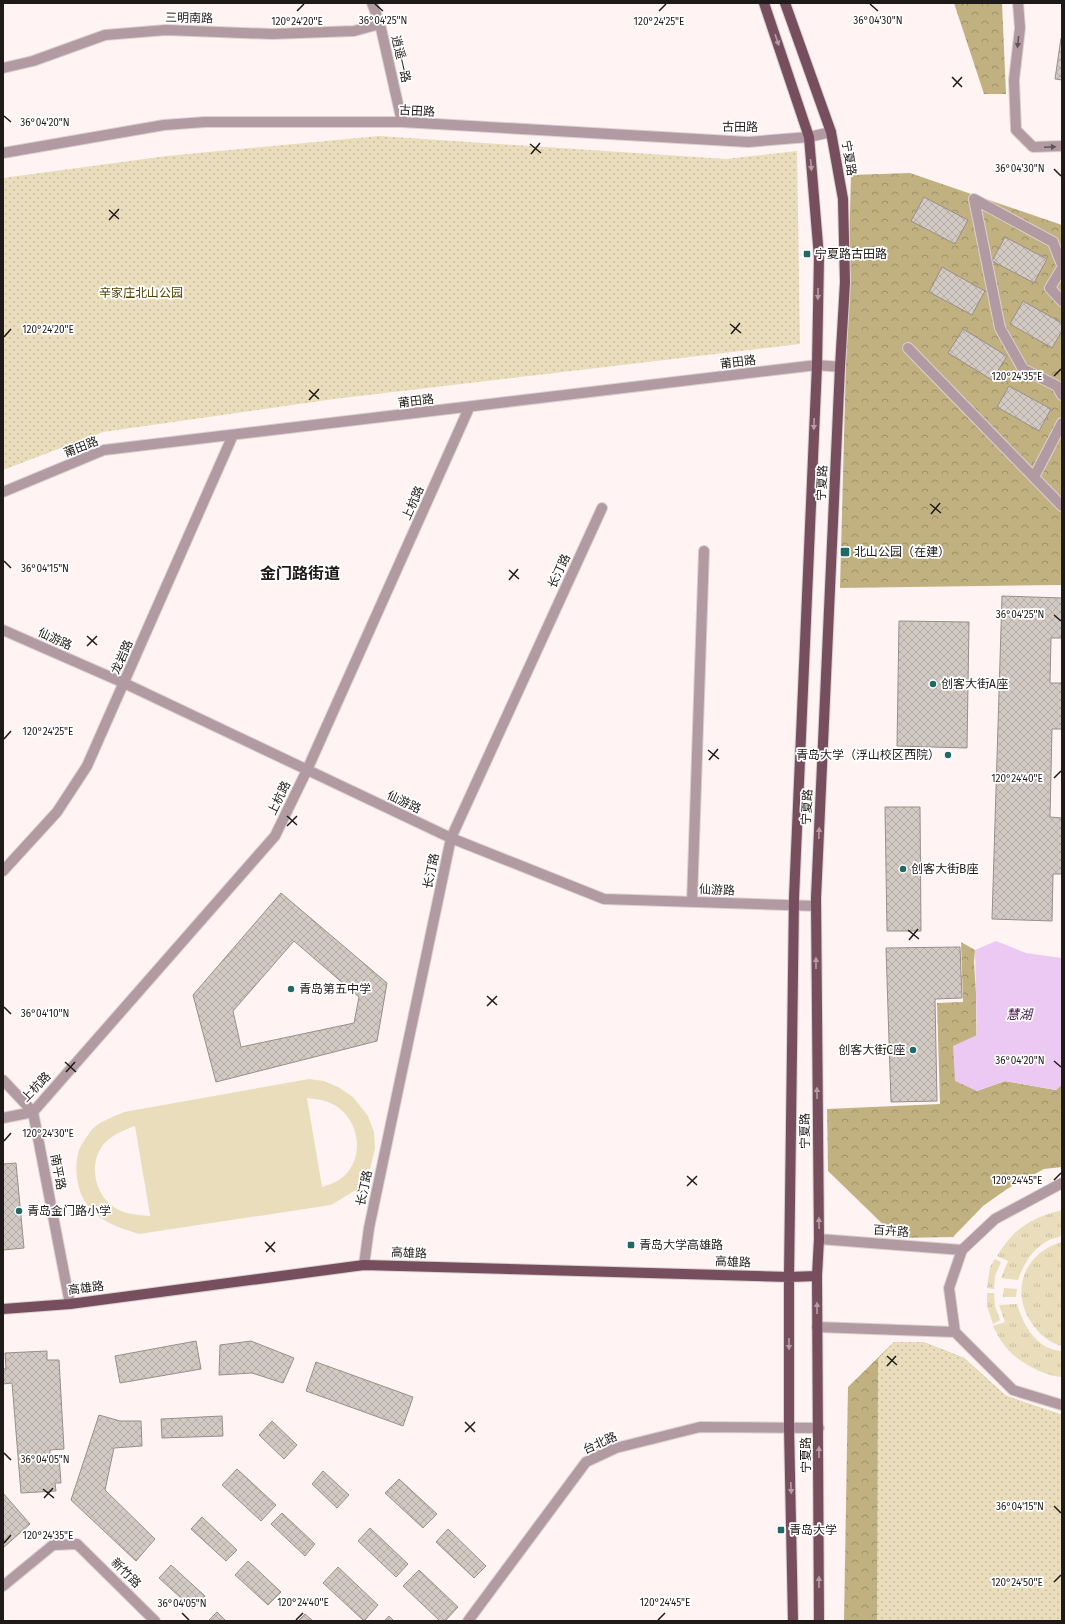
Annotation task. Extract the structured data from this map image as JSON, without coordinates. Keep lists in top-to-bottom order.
{
  "streets": {
    "main road": ["宁夏路", "高雄路"],
    "street": [
      "三明南路",
      "逍遥一路",
      "古田路",
      "莆田路",
      "上杭路",
      "长汀路",
      "仙游路",
      "龙岩路",
      "南平路",
      "百卉路",
      "台北路",
      "新竹路"
    ]
  },
  "crossings": [
    ["三明南路", "逍遥一路"],
    ["逍遥一路", "古田路"],
    ["古田路", "宁夏路"],
    ["宁夏路", "莆田路"],
    ["宁夏路", "仙游路"],
    ["宁夏路", "百卉路"],
    ["宁夏路", "高雄路"],
    ["宁夏路", "台北路"],
    ["莆田路", "上杭路"],
    ["莆田路", "龙岩路"],
    ["上杭路", "仙游路"],
    ["上杭路", "南平路"],
    ["长汀路", "仙游路"],
    ["长汀路", "高雄路"],
    ["仙游路", "龙岩路"],
    ["南平路", "高雄路"]
  ],
  "districts": ["金门路街道"],
  "water": ["慧湖"],
  "parks": ["辛家庄北山公园"],
  "places": {
    "transit": [
      "宁夏路古田路",
      "北山公园（在建）",
      "青岛大学高雄路",
      "青岛大学"
    ],
    "other": [
      "创客大街A座",
      "青岛大学（浮山校区西院）",
      "创客大街B座",
      "青岛第五中学",
      "创客大街C座",
      "青岛金门路小学"
    ]
  },
  "coordinates": [
    "36°04'30\"N",
    "36°04'25\"N",
    "120°24'20\"E",
    "120°24'25\"E",
    "36°04'20\"N",
    "120°24'35\"E",
    "36°04'15\"N",
    "120°24'40\"E",
    "36°04'10\"N",
    "120°24'30\"E",
    "120°24'45\"E",
    "36°04'05\"N",
    "120°24'50\"E"
  ]
}
